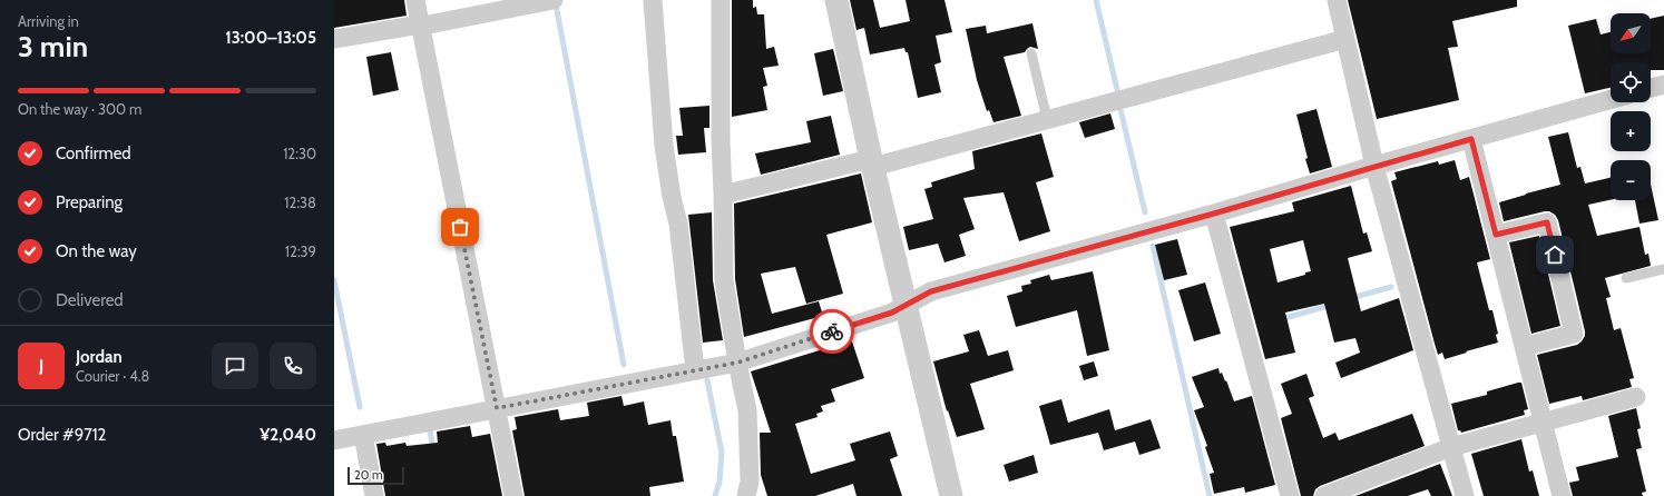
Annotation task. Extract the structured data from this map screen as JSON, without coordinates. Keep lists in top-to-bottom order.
{
  "scale_bar": "20 m",
  "north": "bottom left",
  "page": {
    "heading": ["3 min", "Arriving in", "13:00–13:05"],
    "panel": [
      "Jordan",
      "Courier · 4.8",
      "Order #9712",
      "¥2,040"
    ],
    "map_buttons": ["+", "−"],
    "bar": "On the way · 300 m",
    "list": [
      ["Confirmed", "12:30"],
      ["Preparing", "12:38"],
      ["On the way", "12:39"],
      "Delivered"
    ],
    "round": "J",
    "scale": "20 m"
  }
}
